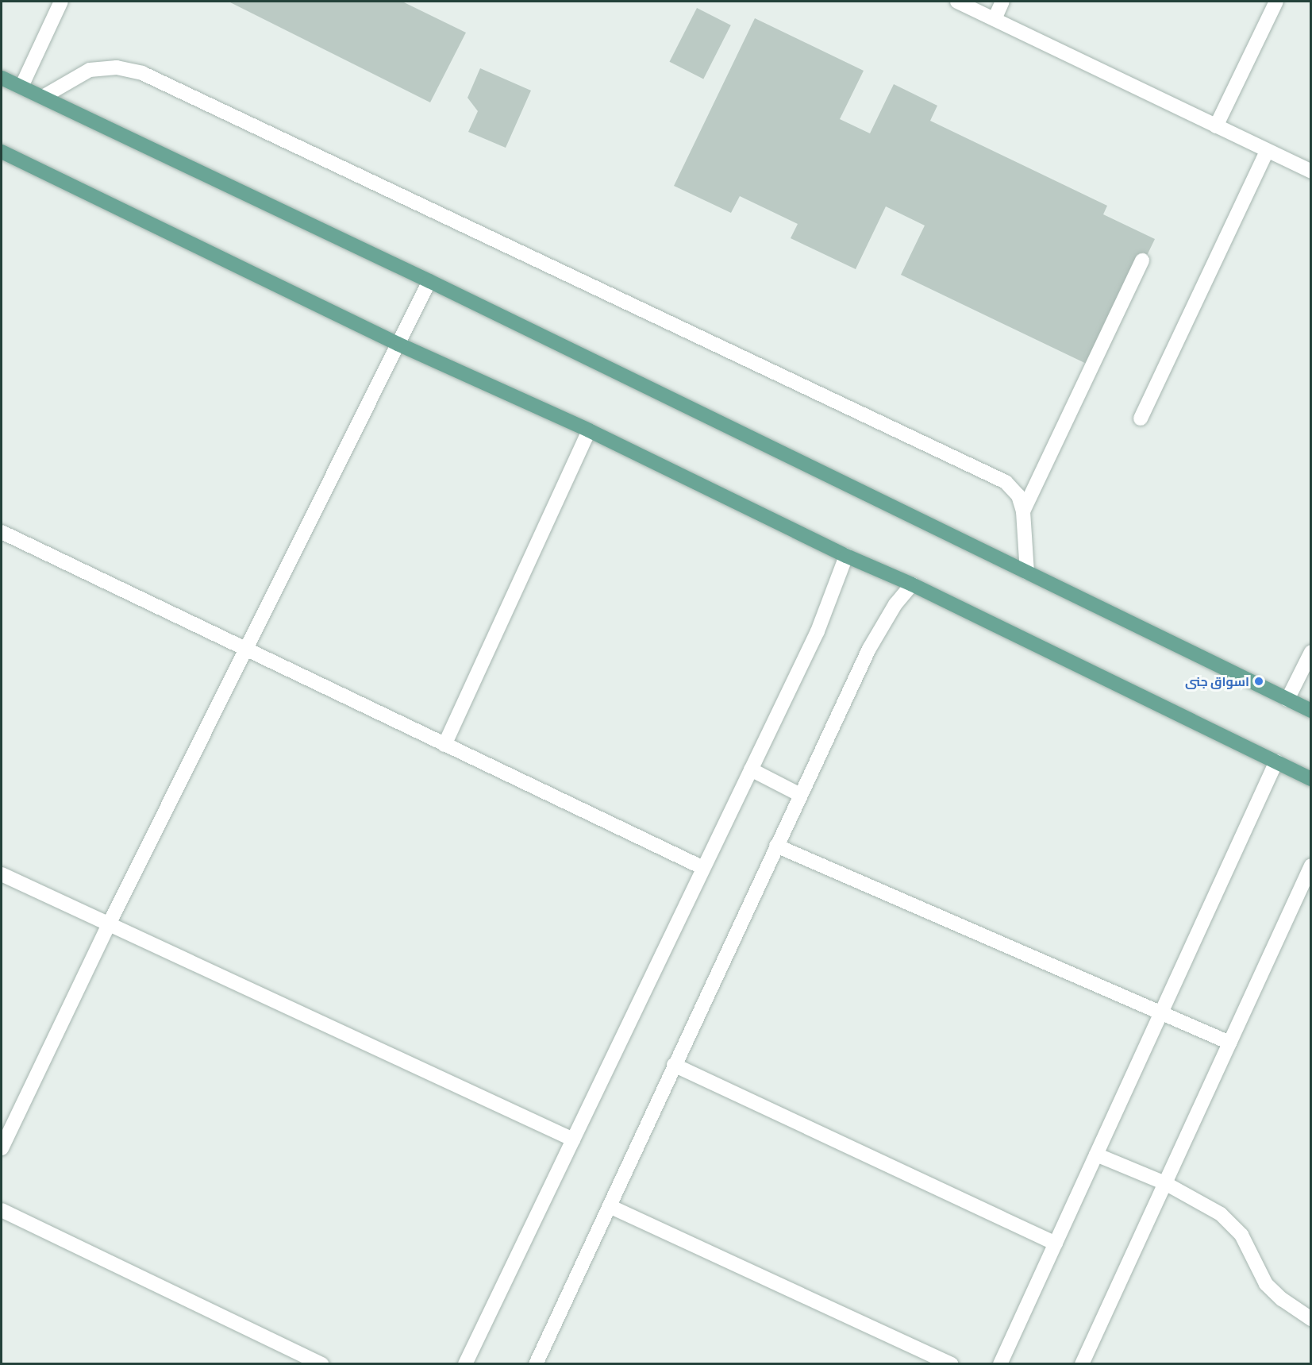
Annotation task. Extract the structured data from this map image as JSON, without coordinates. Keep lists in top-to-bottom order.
{
  "places": ["اسواق جنى"]
}
